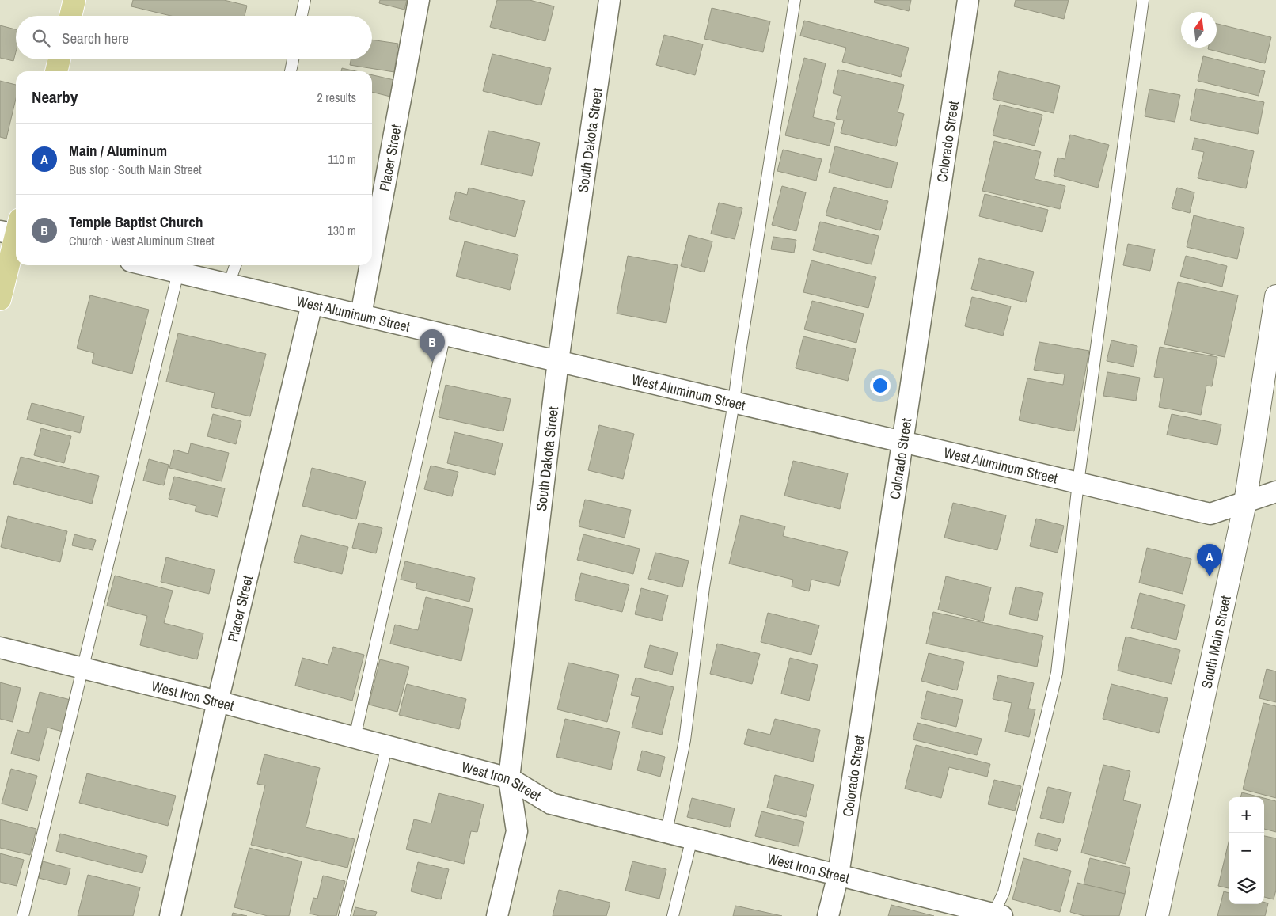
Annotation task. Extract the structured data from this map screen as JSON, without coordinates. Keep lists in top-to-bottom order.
{
  "streets": {
    "main road": ["South Main Street"],
    "street": [
      "South Dakota Street",
      "Colorado Street",
      "Placer Street",
      "West Aluminum Street",
      "West Iron Street"
    ]
  },
  "crossings": [
    ["South Dakota Street", "West Aluminum Street"],
    ["South Dakota Street", "West Iron Street"],
    ["Colorado Street", "West Aluminum Street"],
    ["Colorado Street", "West Iron Street"],
    ["Placer Street", "West Aluminum Street"],
    ["Placer Street", "West Iron Street"],
    ["West Aluminum Street", "South Main Street"]
  ],
  "north": "top",
  "page": {
    "search": "Search here",
    "heading": ["Nearby", "2 results"],
    "list": [
      {
        "mark": "A",
        "name": "Main / Aluminum",
        "note": "Bus stop · South Main Street",
        "value": "110 m"
      },
      {
        "mark": "B",
        "name": "Temple Baptist Church",
        "note": "Church · West Aluminum Street",
        "value": "130 m"
      }
    ],
    "pins": ["B", "A"],
    "map_buttons": ["+", "−"]
  }
}
